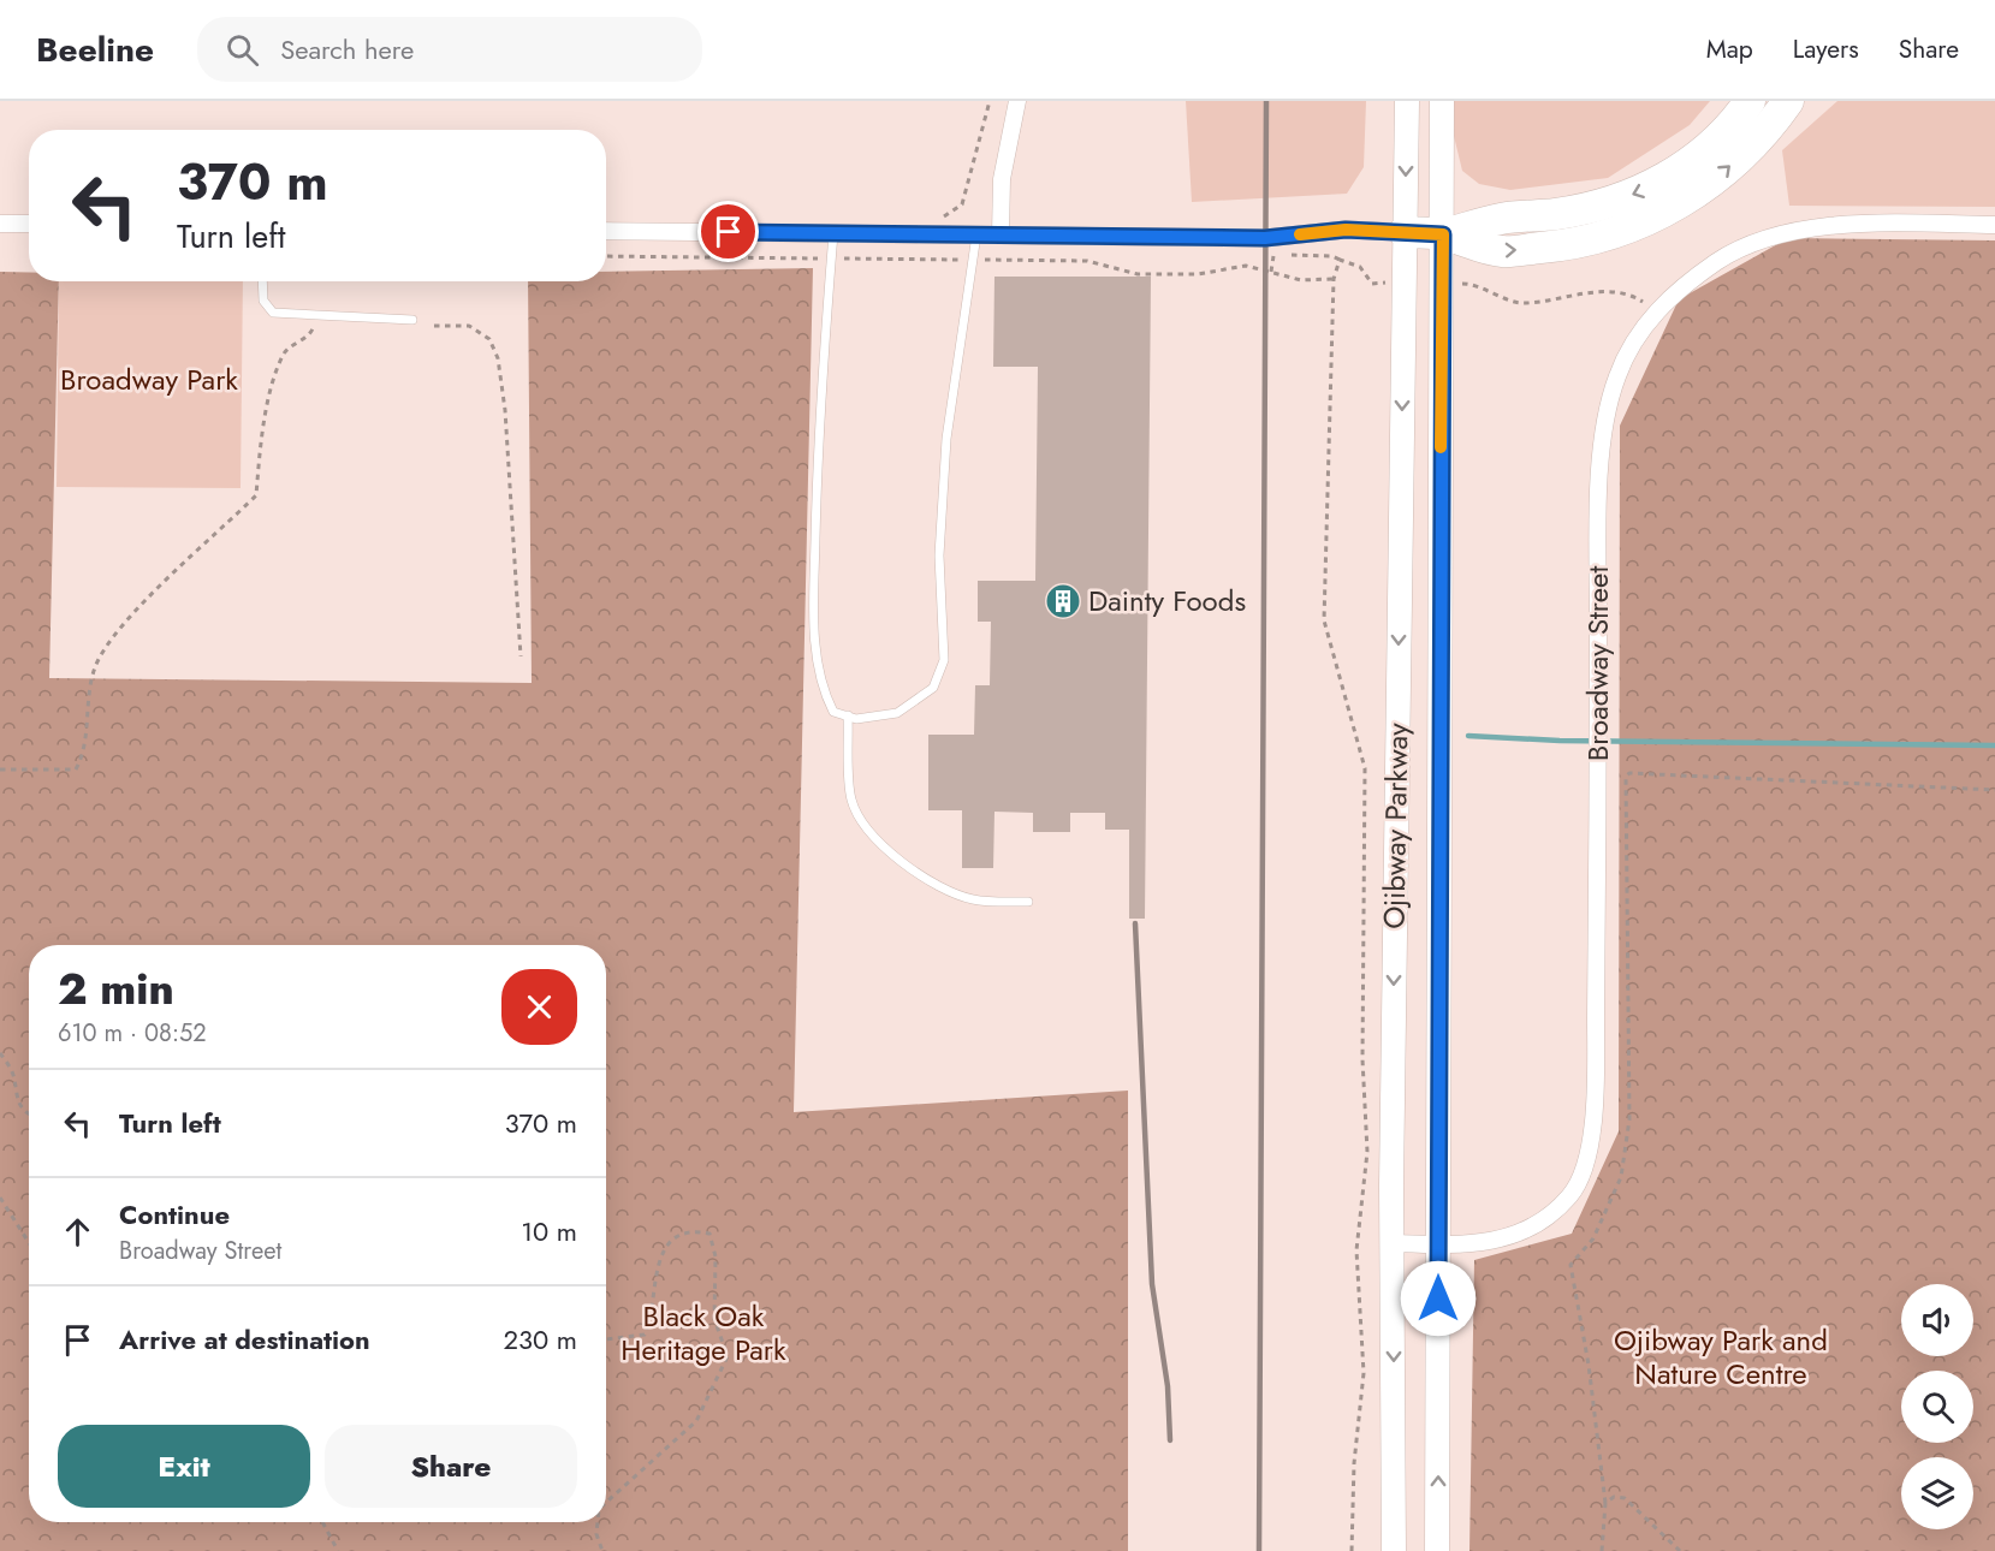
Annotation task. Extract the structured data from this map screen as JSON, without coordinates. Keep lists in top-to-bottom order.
{
  "streets": {
    "main road": ["Ojibway Parkway"],
    "street": ["Broadway Street"]
  },
  "crossings": [
    ["Broadway Street", "Ojibway Parkway"]
  ],
  "parks": ["Broadway Park", "Black Oak Heritage Park", "Ojibway Park and Nature Centre"],
  "places": {
    "building": ["Dainty Foods"]
  },
  "page": {
    "header": "Beeline",
    "search": "Search here",
    "nav": ["Map", "Layers", "Share"],
    "turn": ["370 m", "Turn left"],
    "heading": ["2 min", "610 m · 08:52"],
    "list": [
      {
        "name": "Turn left",
        "value": "370 m"
      },
      {
        "name": "Continue",
        "note": "Broadway Street",
        "value": "10 m"
      },
      {
        "name": "Arrive at destination",
        "value": "230 m"
      }
    ],
    "buttons": ["Exit", "Share"]
  }
}
